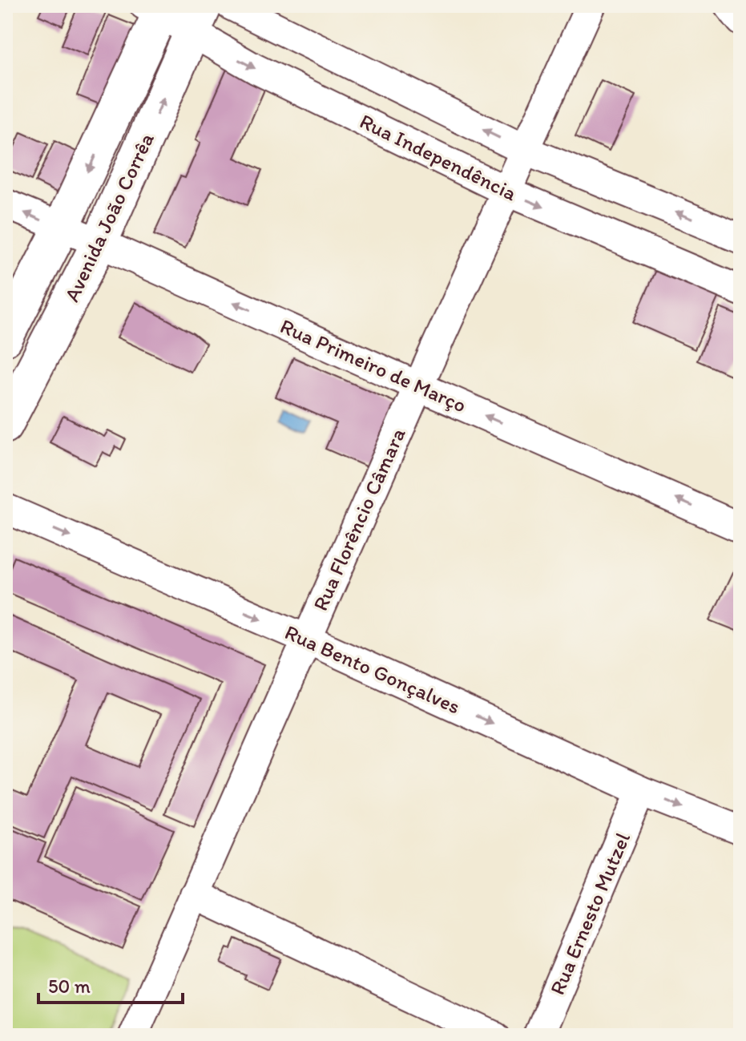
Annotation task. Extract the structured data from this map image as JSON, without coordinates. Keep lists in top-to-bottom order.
{
  "streets": {
    "main road": ["Avenida João Corrêa"],
    "street": [
      "Rua Independência",
      "Rua Primeiro de Março",
      "Rua Florêncio Câmara",
      "Rua Bento Gonçalves",
      "Rua Ernesto Mutzel"
    ]
  },
  "crossings": [
    ["Rua Independência", "Avenida João Corrêa"],
    ["Rua Independência", "Rua Florêncio Câmara"],
    ["Avenida João Corrêa", "Rua Primeiro de Março"],
    ["Rua Primeiro de Março", "Rua Florêncio Câmara"],
    ["Rua Florêncio Câmara", "Rua Bento Gonçalves"],
    ["Rua Bento Gonçalves", "Rua Ernesto Mutzel"]
  ],
  "one_way": ["Rua Primeiro de Março", "Rua Bento Gonçalves"],
  "scale_bar": "50 m"
}
